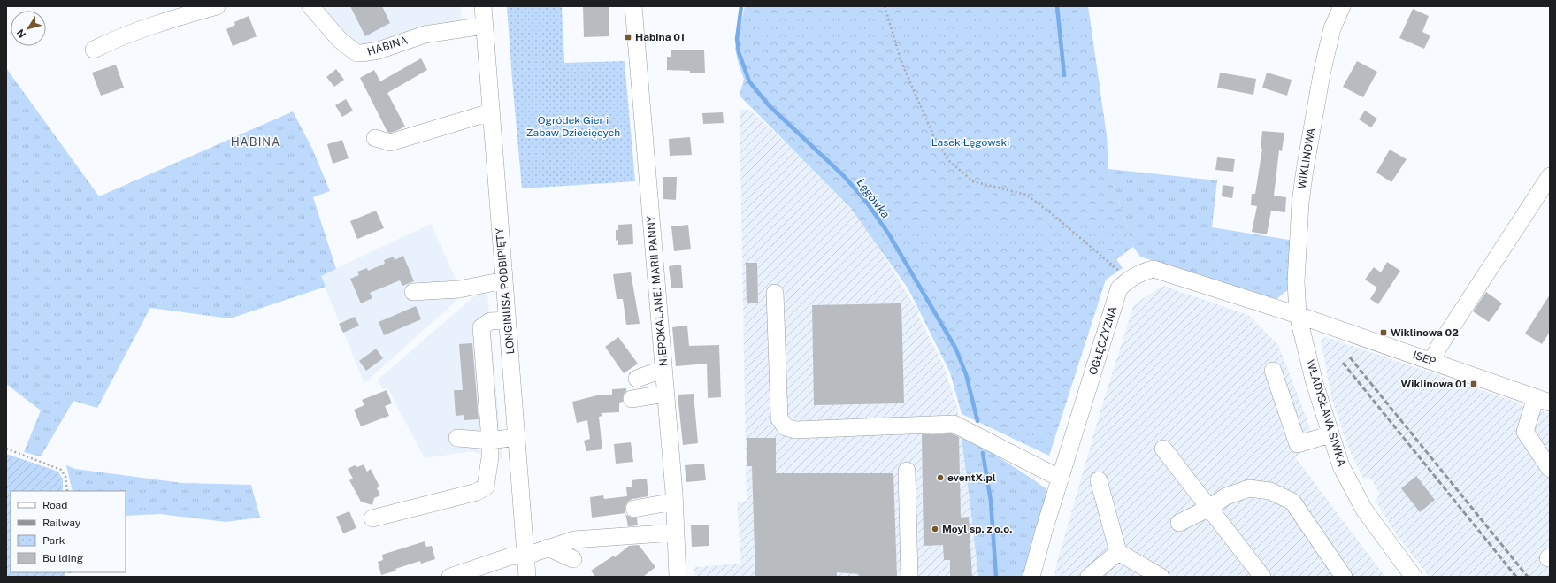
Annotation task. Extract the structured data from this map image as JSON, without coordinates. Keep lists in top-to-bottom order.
{
  "streets": {
    "street": [
      "HABINA",
      "WIKLINOWA",
      "LONGINUSA PODBIPIĘTY",
      "NIEPOKALANEJ MARII PANNY",
      "OGŁĘCZYZNA",
      "ISEP",
      "WŁADYSŁAWA SIWKA"
    ]
  },
  "crossings": [
    ["HABINA", "LONGINUSA PODBIPIĘTY"],
    ["WIKLINOWA", "OGŁĘCZYZNA"],
    ["WIKLINOWA", "ISEP"],
    ["WIKLINOWA", "WŁADYSŁAWA SIWKA"],
    ["OGŁĘCZYZNA", "ISEP"],
    ["OGŁĘCZYZNA", "WŁADYSŁAWA SIWKA"],
    ["ISEP", "WŁADYSŁAWA SIWKA"]
  ],
  "districts": ["HABINA"],
  "water": ["Łęgówka"],
  "parks": ["Ogródek Gier i Zabaw Dziecięcych", "Lasek Łęgowski"],
  "places": {
    "transit": ["Habina 01", "Wiklinowa 02", "Wiklinowa 01"],
    "other": ["eventX.pl", "Moyl sp. z o.o."]
  },
  "legend": [
    "Road",
    "Railway",
    "Park",
    "Building"
  ],
  "north": "bottom left"
}
